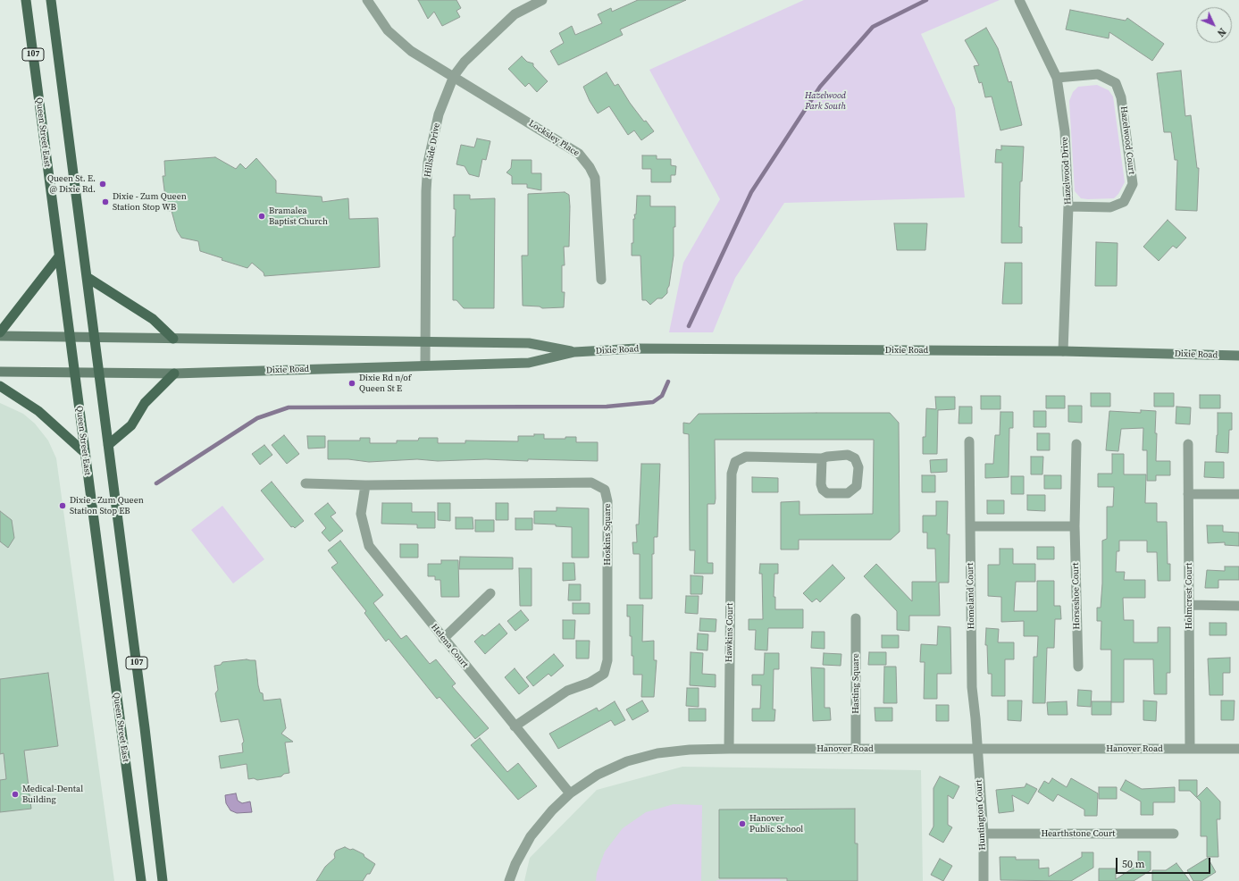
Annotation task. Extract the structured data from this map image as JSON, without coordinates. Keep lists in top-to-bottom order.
{
  "streets": {
    "main road": ["107", "Queen Street East", "Dixie Road"],
    "street": [
      "Locksley Place",
      "Hazelwood Court",
      "Hillside Drive",
      "Hazelwood Drive",
      "Hoskins Square",
      "Homeland Court",
      "Horseshoe Court",
      "Holmcrest Court",
      "Hawkins Court",
      "Helena Court",
      "Hasting Square",
      "Hanover Road",
      "Huntington Court",
      "Hearthstone Court"
    ]
  },
  "crossings": [
    ["107", "Dixie Road"],
    ["Queen Street East", "Dixie Road"],
    ["Locksley Place", "Hillside Drive"],
    ["Hazelwood Court", "Hazelwood Drive"],
    ["Hillside Drive", "Dixie Road"],
    ["Hazelwood Drive", "Dixie Road"],
    ["Hoskins Square", "Helena Court"],
    ["Homeland Court", "Hanover Road"],
    ["Homeland Court", "Huntington Court"],
    ["Holmcrest Court", "Hanover Road"],
    ["Hawkins Court", "Hanover Road"],
    ["Helena Court", "Hanover Road"],
    ["Hasting Square", "Hanover Road"],
    ["Hanover Road", "Huntington Court"],
    ["Huntington Court", "Hearthstone Court"]
  ],
  "parks": ["Hazelwood Park South"],
  "places": [
    "Queen St. E. @ Dixie Rd.",
    "Dixie - Zum Queen Station Stop WB",
    "Bramalea Baptist Church",
    "Dixie Rd n/of Queen St E",
    "Dixie - Zum Queen Station Stop EB",
    "Medical-Dental Building",
    "Hanover Public School"
  ],
  "scale_bar": "50 m",
  "north": "bottom right"
}
